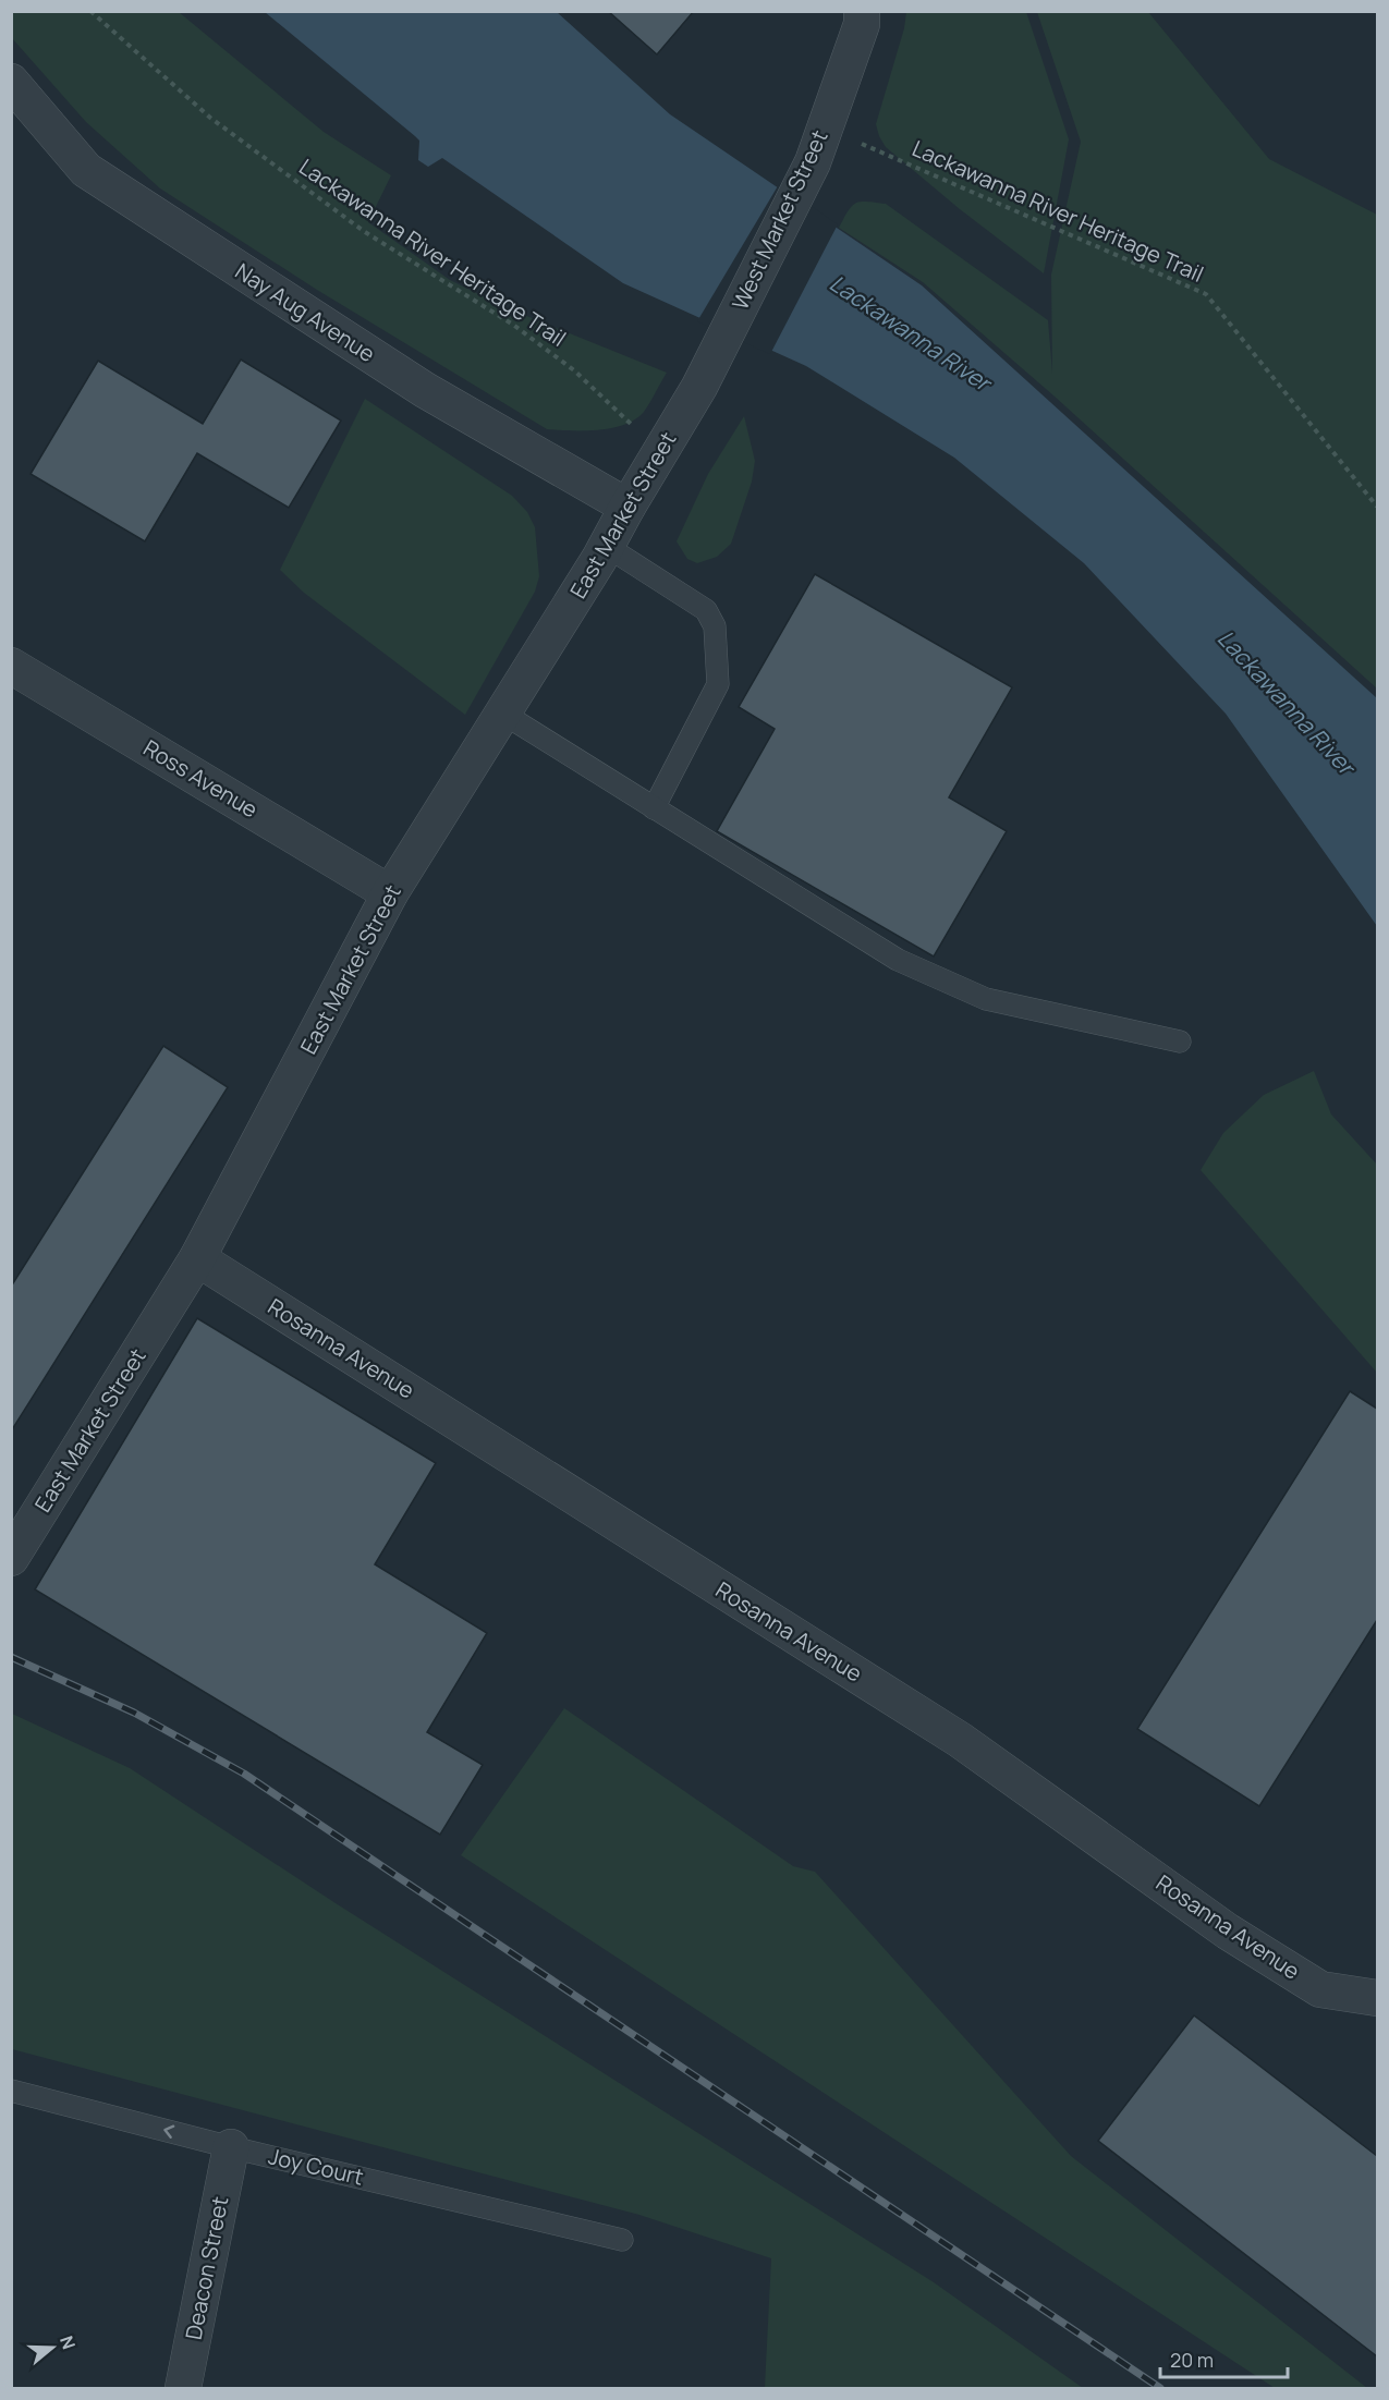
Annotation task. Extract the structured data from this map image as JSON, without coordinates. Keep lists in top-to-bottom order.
{
  "streets": {
    "street": [
      "West Market Street",
      "Nay Aug Avenue",
      "East Market Street",
      "Ross Avenue",
      "Rosanna Avenue",
      "Deacon Street"
    ],
    "lane": ["Joy Court"],
    "path": ["Lackawanna River Heritage Trail"]
  },
  "crossings": [
    ["Lackawanna River Heritage Trail", "West Market Street"],
    ["Lackawanna River Heritage Trail", "East Market Street"],
    ["West Market Street", "East Market Street"],
    ["Nay Aug Avenue", "East Market Street"],
    ["East Market Street", "Ross Avenue"],
    ["East Market Street", "Rosanna Avenue"],
    ["Joy Court", "Deacon Street"]
  ],
  "one_way": ["Joy Court"],
  "water": ["Lackawanna River"],
  "scale_bar": "20 m",
  "north": "right"
}
